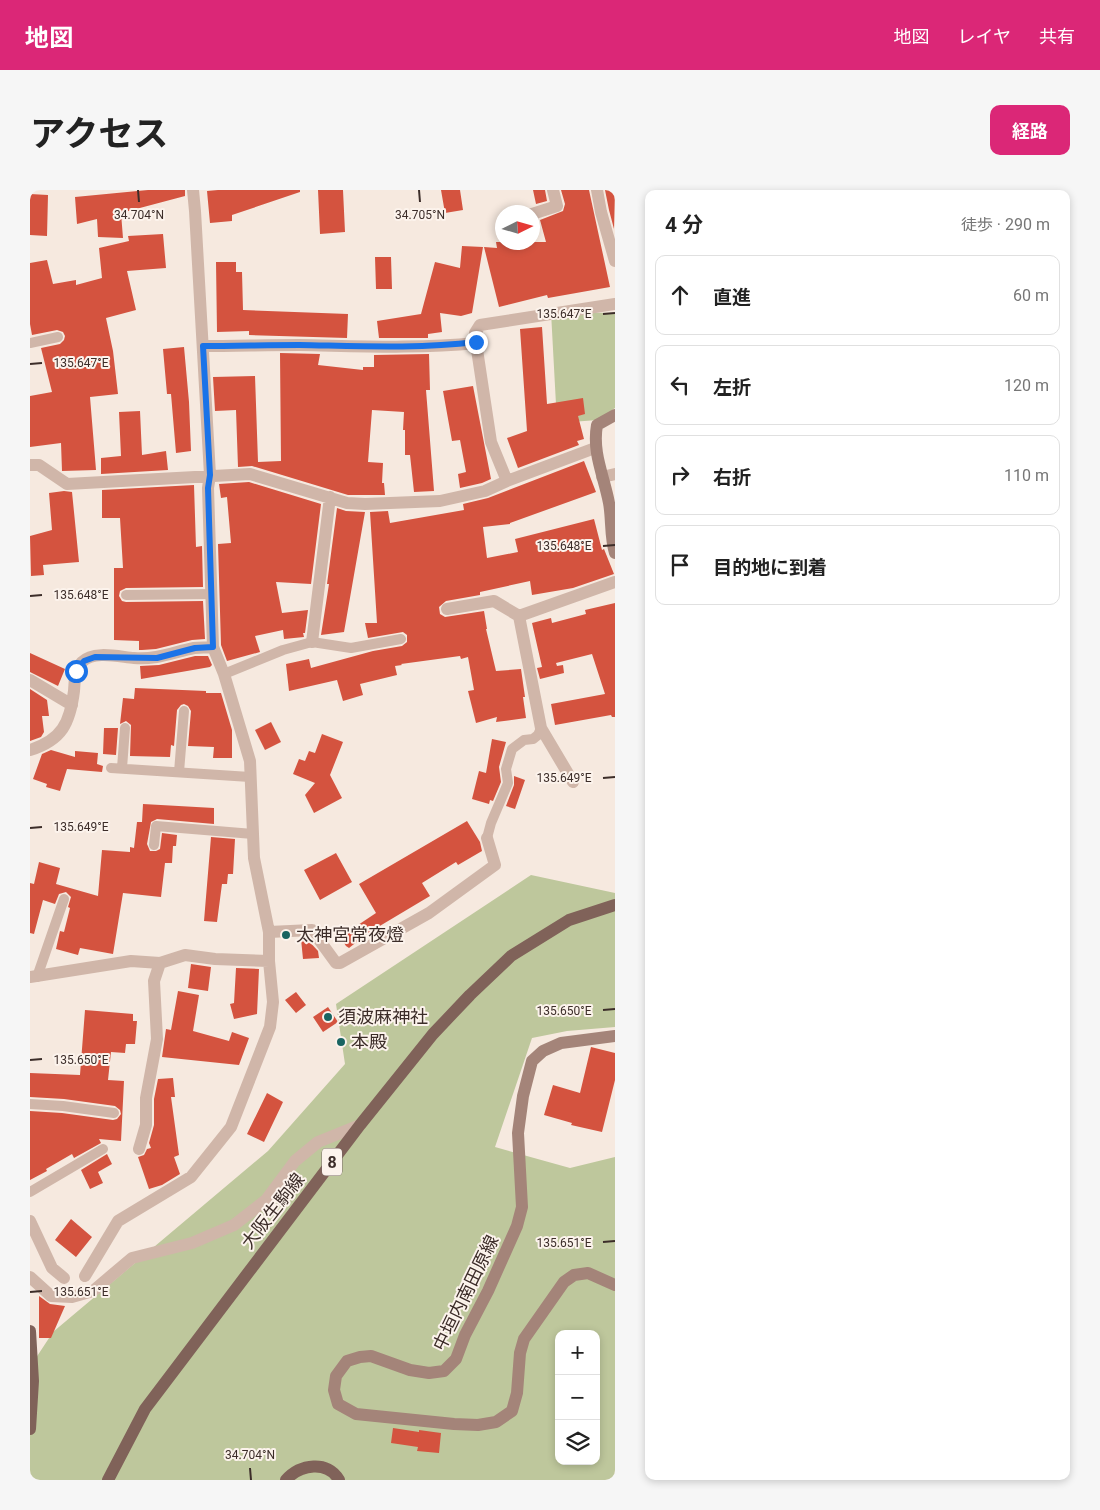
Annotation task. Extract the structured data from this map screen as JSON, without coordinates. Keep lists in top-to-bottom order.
{
  "streets": {
    "main road": ["8", "大阪生駒線", "中垣内南田原線"]
  },
  "places": ["太神宮常夜燈", "須波麻神社", "本殿"],
  "north": "right",
  "page": {
    "header": "地図",
    "nav": ["地図", "レイヤ", "共有"],
    "title": "アクセス",
    "buttons": "経路",
    "heading": ["4 分", "徒歩 · 290 m"],
    "list": [
      ["直進", "60 m"],
      ["左折", "120 m"],
      ["右折", "110 m"],
      "目的地に到着"
    ],
    "map_buttons": ["+", "−"]
  },
  "coordinates": [
    "34.704°N",
    "34.705°N",
    "135.647°E",
    "135.648°E",
    "135.649°E",
    "135.650°E",
    "135.651°E"
  ]
}
